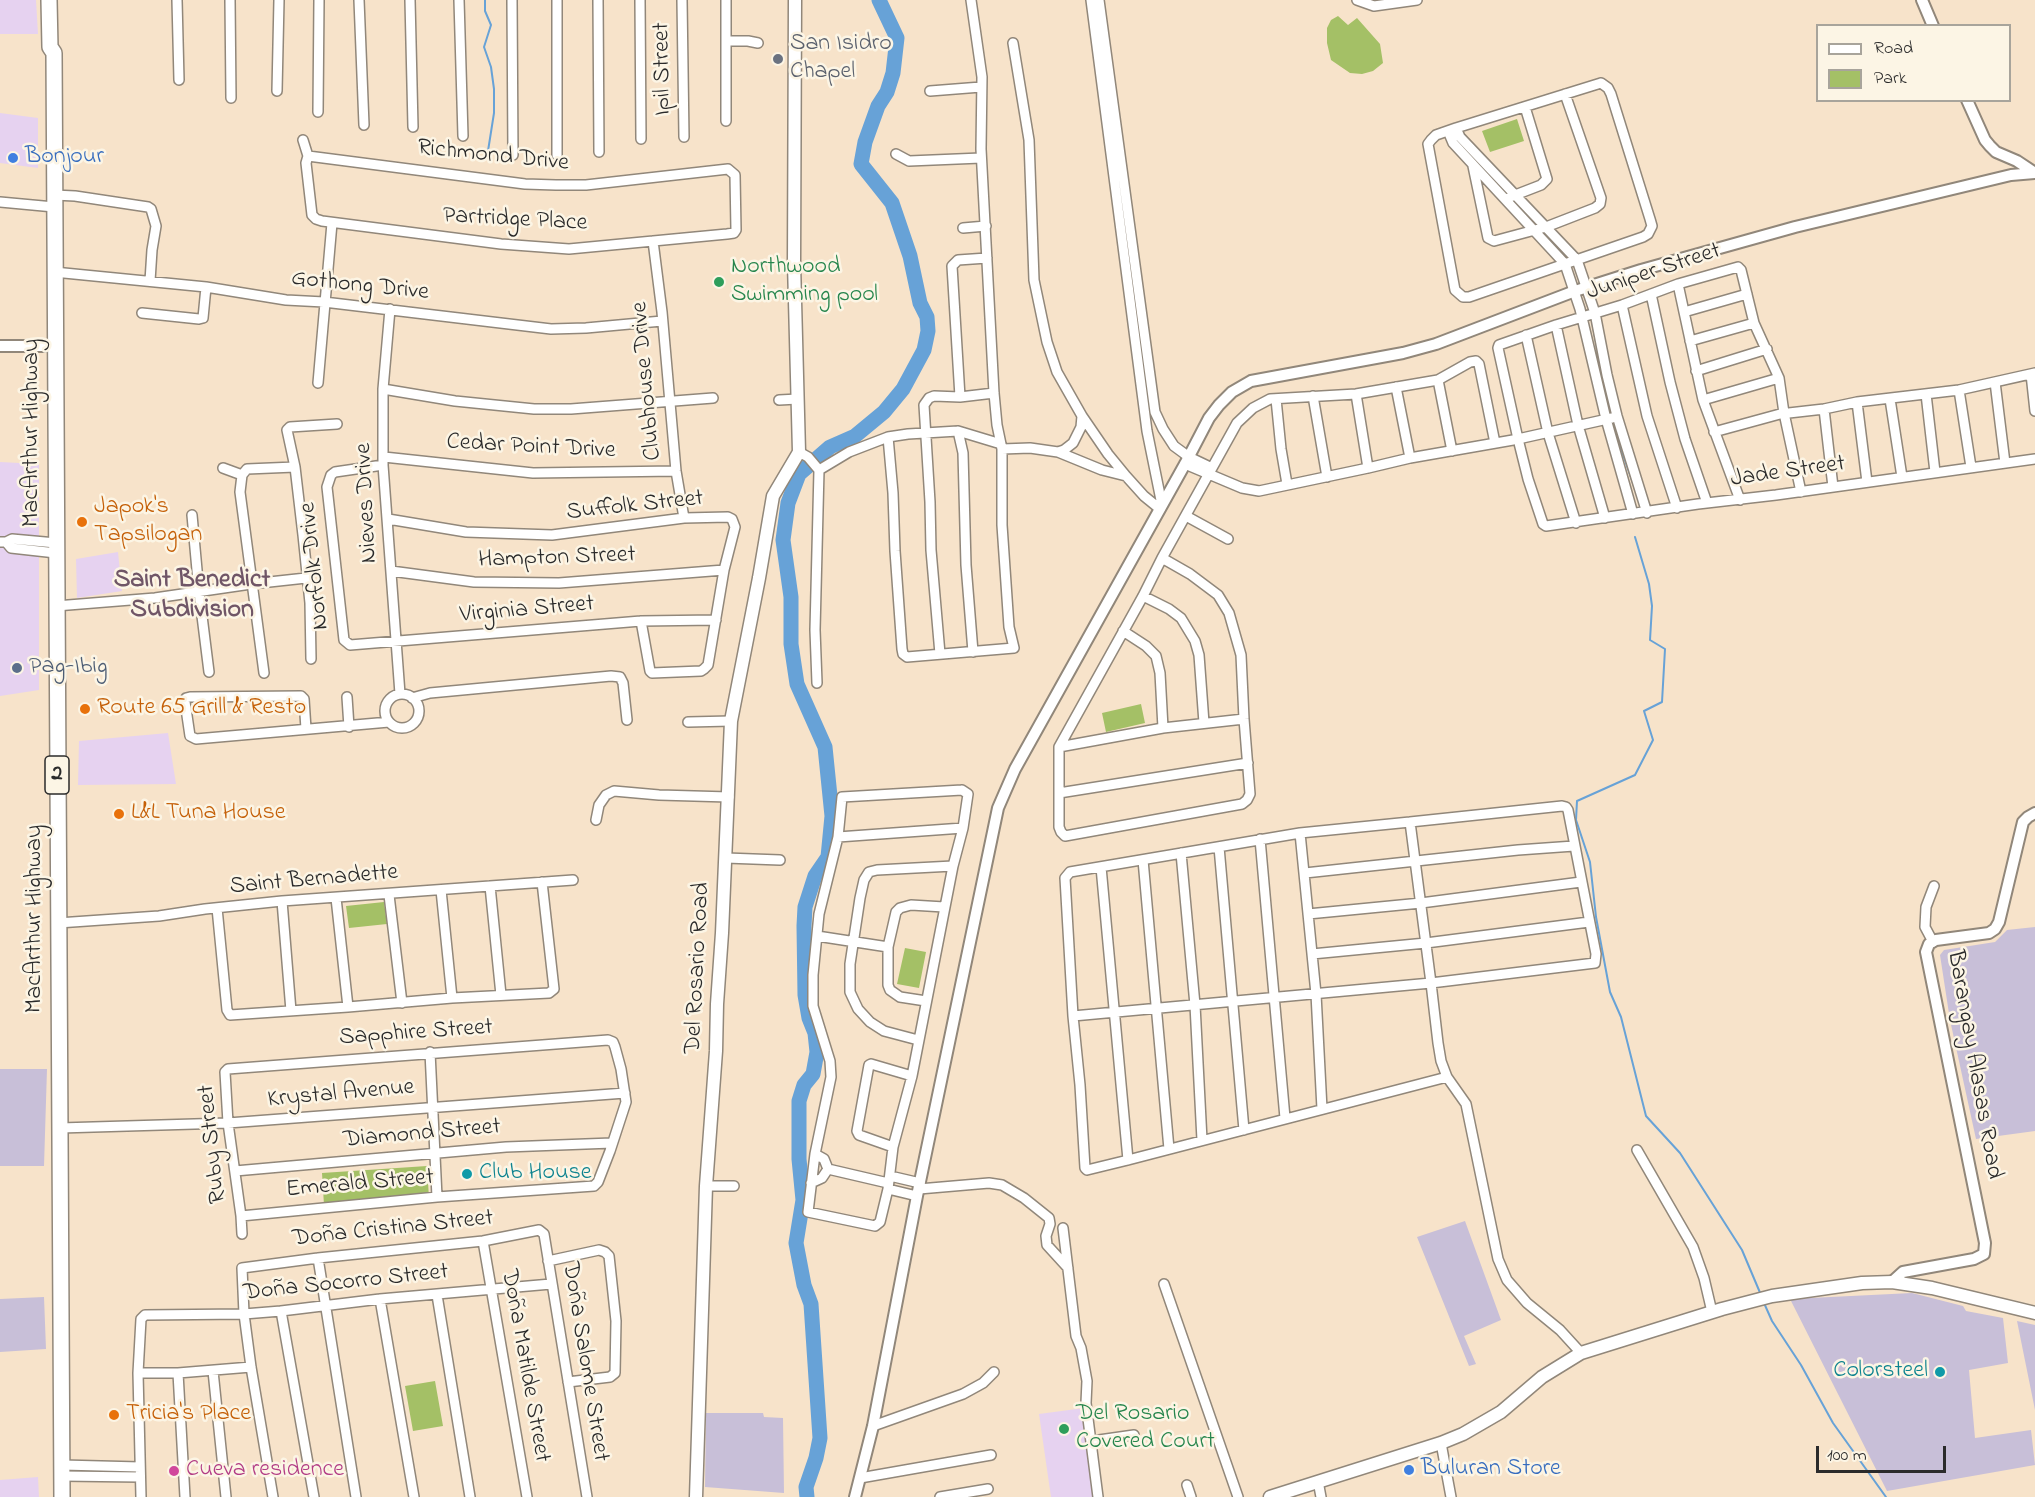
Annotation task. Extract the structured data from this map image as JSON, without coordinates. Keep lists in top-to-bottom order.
{
  "streets": {
    "highway": ["MacArthur Highway", "2"],
    "main road": ["Del Rosario Road"],
    "street": [
      "Ipil Street",
      "Richmond Drive",
      "Partridge Place",
      "Juniper Street",
      "Gothong Drive",
      "Clubhouse Drive",
      "Cedar Point Drive",
      "Jade Street",
      "Nieves Drive",
      "Suffolk Street",
      "Hampton Street",
      "Norfolk Drive",
      "Virginia Street",
      "Saint Bernadette",
      "Sapphire Street",
      "Barangay Alasas Road",
      "Krystal Avenue",
      "Diamond Street",
      "Ruby Street",
      "Emerald Street",
      "Doña Cristina Street",
      "Doña Socorro Street",
      "Doña Salome Street",
      "Doña Matilde Street"
    ]
  },
  "crossings": [
    ["Richmond Drive", "Partridge Place"],
    ["Partridge Place", "Clubhouse Drive"],
    ["Juniper Street", "Jade Street"],
    ["Gothong Drive", "Clubhouse Drive"],
    ["Gothong Drive", "MacArthur Highway"],
    ["Gothong Drive", "Nieves Drive"],
    ["Clubhouse Drive", "Cedar Point Drive"],
    ["Clubhouse Drive", "Suffolk Street"],
    ["MacArthur Highway", "Saint Bernadette"],
    ["MacArthur Highway", "Krystal Avenue"],
    ["Cedar Point Drive", "Nieves Drive"],
    ["Cedar Point Drive", "Norfolk Drive"],
    ["Nieves Drive", "Suffolk Street"],
    ["Nieves Drive", "Hampton Street"],
    ["Nieves Drive", "Virginia Street"],
    ["Suffolk Street", "Hampton Street"],
    ["Suffolk Street", "Virginia Street"],
    ["Norfolk Drive", "Virginia Street"],
    ["Sapphire Street", "Krystal Avenue"],
    ["Sapphire Street", "Ruby Street"],
    ["Krystal Avenue", "Ruby Street"],
    ["Diamond Street", "Ruby Street"],
    ["Diamond Street", "Emerald Street"],
    ["Ruby Street", "Emerald Street"],
    ["Doña Cristina Street", "Doña Socorro Street"],
    ["Doña Cristina Street", "Doña Salome Street"],
    ["Doña Cristina Street", "Doña Matilde Street"],
    ["Doña Socorro Street", "Doña Salome Street"],
    ["Doña Socorro Street", "Doña Matilde Street"]
  ],
  "districts": ["Saint Benedict Subdivision"],
  "places": [
    "San Isidro Chapel",
    "Bonjour",
    "Northwood Swimming pool",
    "Japok's Tapsilogan",
    "Pag-Ibig",
    "Route 65 Grill & Resto",
    "L&L Tuna House",
    "Club House",
    "Colorsteel",
    "Tricia's Place",
    "Del Rosario Covered Court",
    "Buluran Store",
    "Cueva residence"
  ],
  "legend": ["Road", "Park"],
  "scale_bar": "100 m"
}
